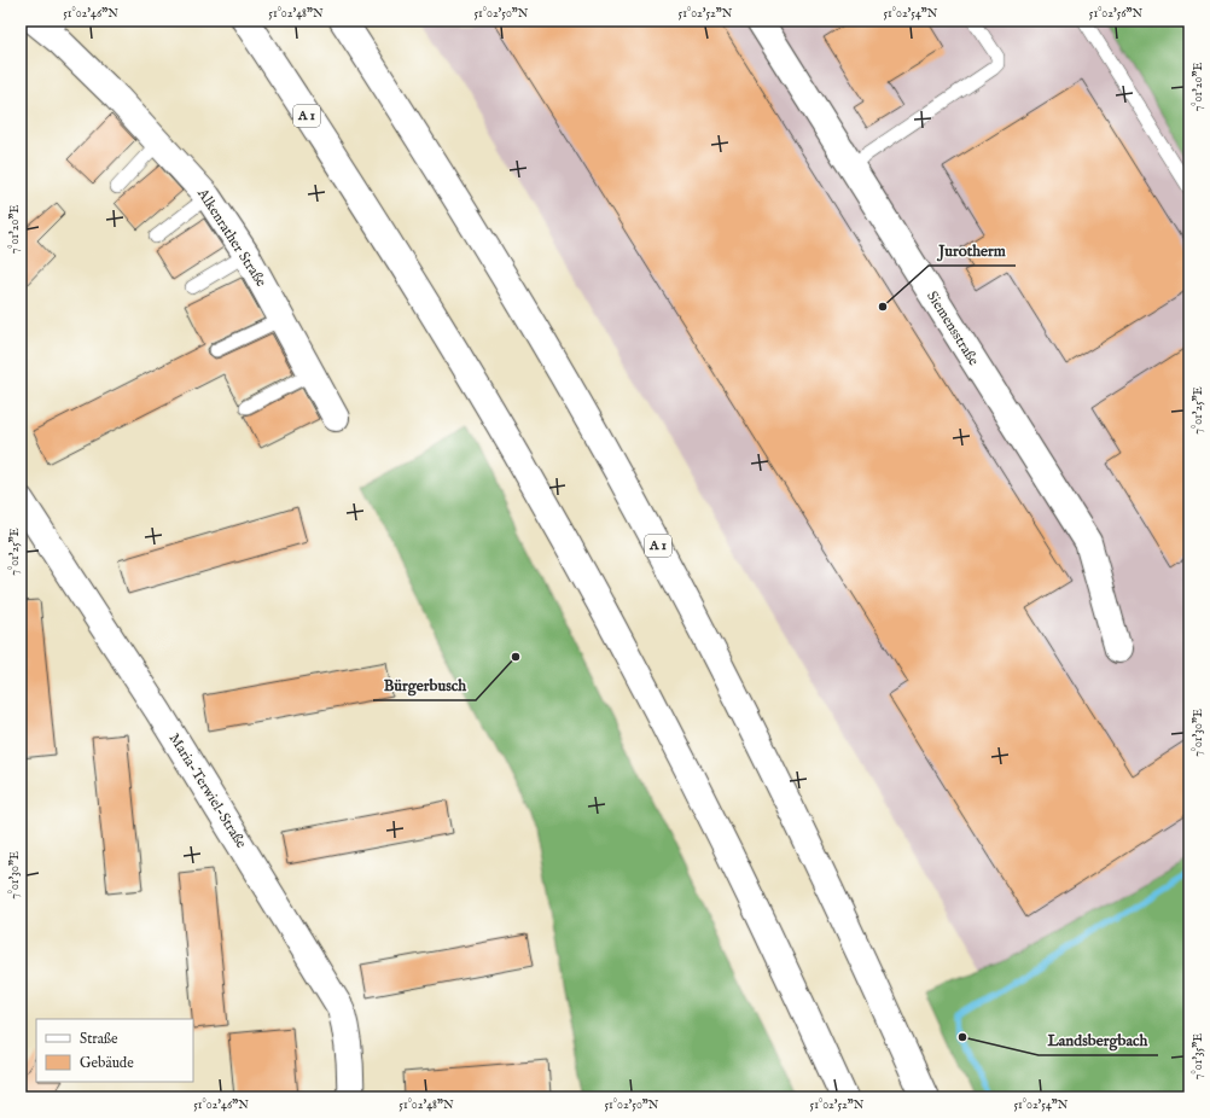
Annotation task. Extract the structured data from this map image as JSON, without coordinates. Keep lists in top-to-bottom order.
{
  "streets": {
    "main road": [
      "A 1",
      "Alkenrather Straße",
      "Siemensstraße",
      "Maria-Terwiel-Straße"
    ]
  },
  "places": ["Jurotherm", "Bürgerbusch", "Landsbergbach"],
  "legend": ["Straße", "Gebäude"],
  "coordinates": [
    "51°02'46\"N",
    "51°02'48\"N",
    "51°02'50\"N",
    "51°02'52\"N",
    "51°02'54\"N",
    "51°02'56\"N",
    "7°01'20\"E",
    "7°01'25\"E",
    "7°01'30\"E",
    "7°01'35\"E"
  ]
}
